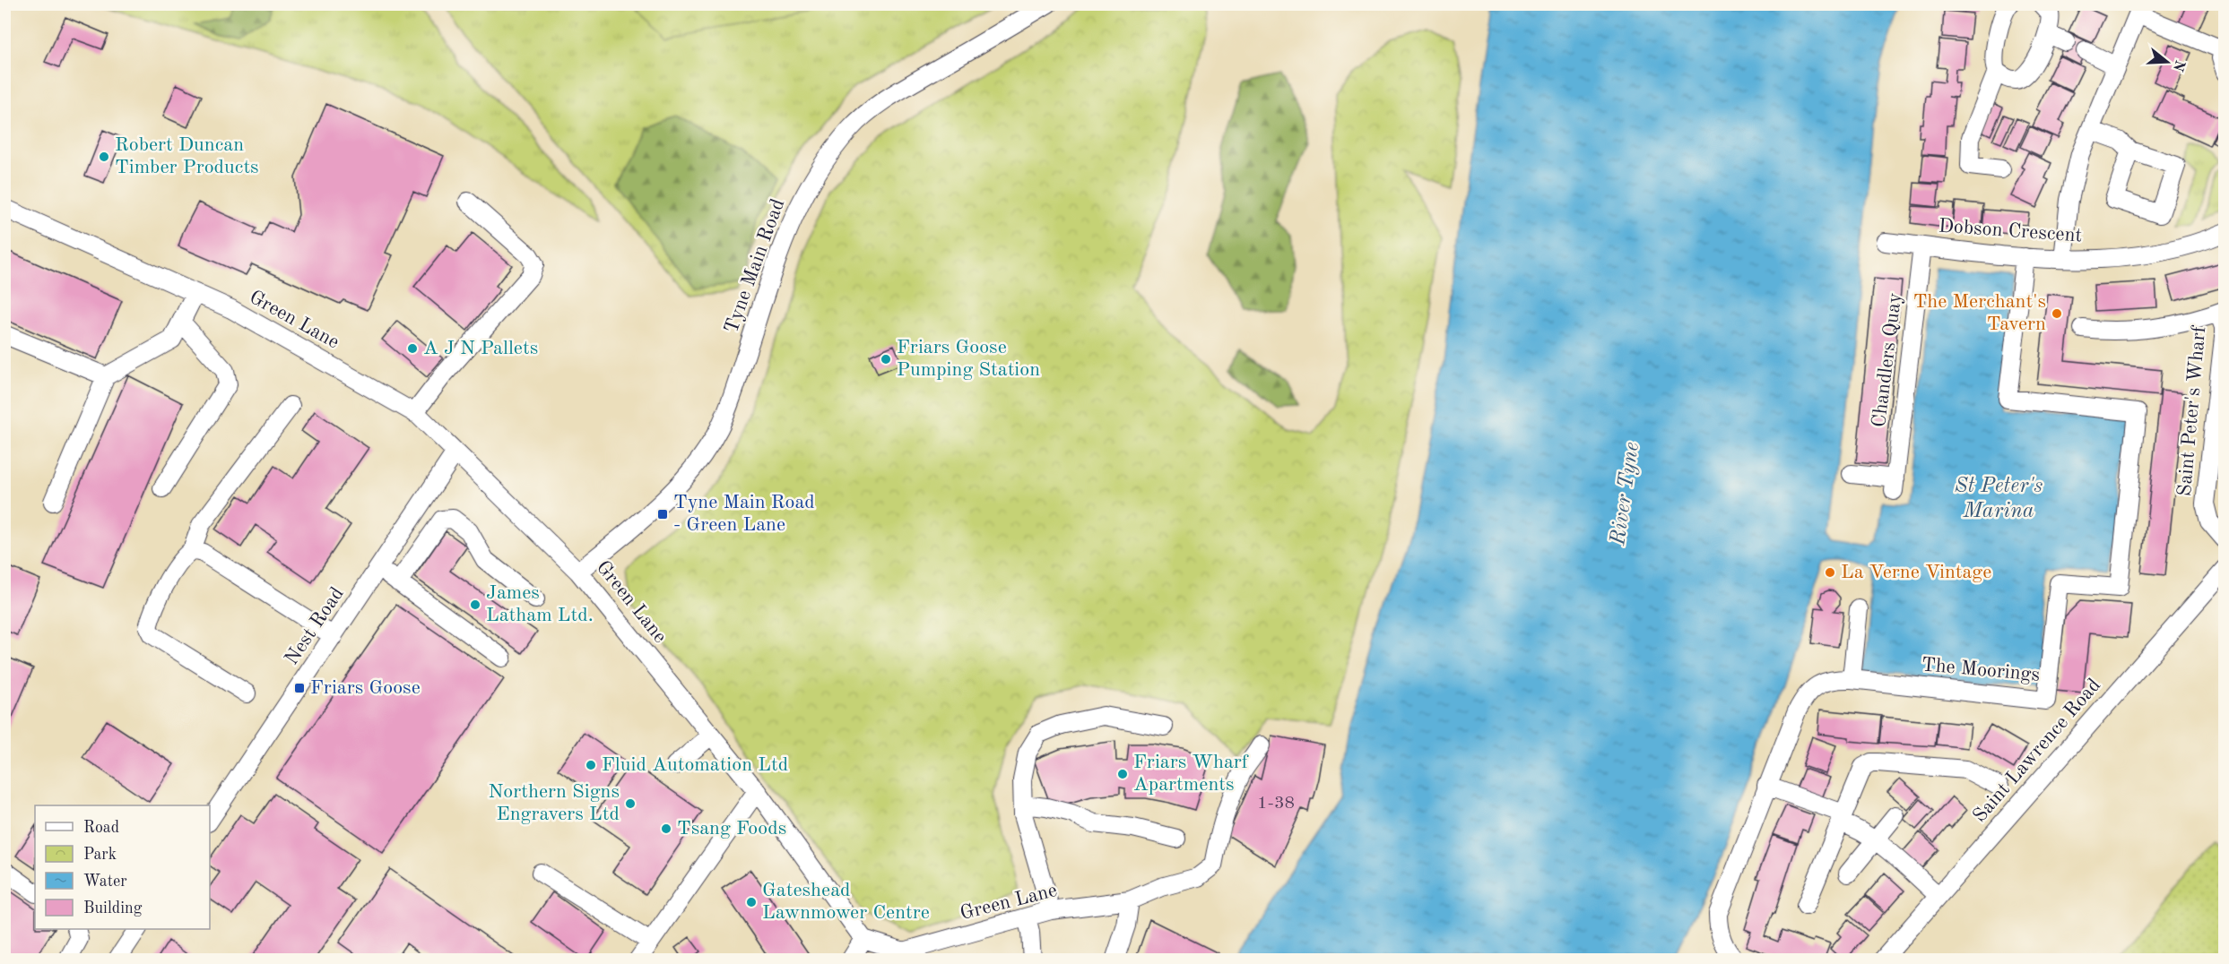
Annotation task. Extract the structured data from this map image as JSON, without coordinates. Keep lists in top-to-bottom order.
{
  "streets": {
    "street": [
      "Dobson Crescent",
      "Tyne Main Road",
      "Green Lane",
      "Chandlers Quay",
      "Saint Peter's Wharf",
      "Nest Road",
      "The Moorings",
      "Saint Lawrence Road"
    ]
  },
  "crossings": [
    ["Dobson Crescent", "Chandlers Quay"],
    ["Dobson Crescent", "The Moorings"],
    ["Tyne Main Road", "Green Lane"],
    ["Green Lane", "Nest Road"]
  ],
  "water": ["St Peter's Marina", "River Tyne"],
  "places": {
    "other": [
      "Robert Duncan Timber Products",
      "The Merchant's Tavern",
      "A J N Pallets",
      "Friars Goose Pumping Station",
      "La Verne Vintage",
      "James Latham Ltd.",
      "Fluid Automation Ltd",
      "Friars Wharf Apartments",
      "Northern Signs Engravers Ltd",
      "Tsang Foods",
      "Gateshead Lawnmower Centre"
    ],
    "transit": ["Tyne Main Road - Green Lane", "Friars Goose"]
  },
  "house_numbers": ["1-38"],
  "legend": [
    "Road",
    "Park",
    "Water",
    "Building"
  ],
  "north": "right"
}
